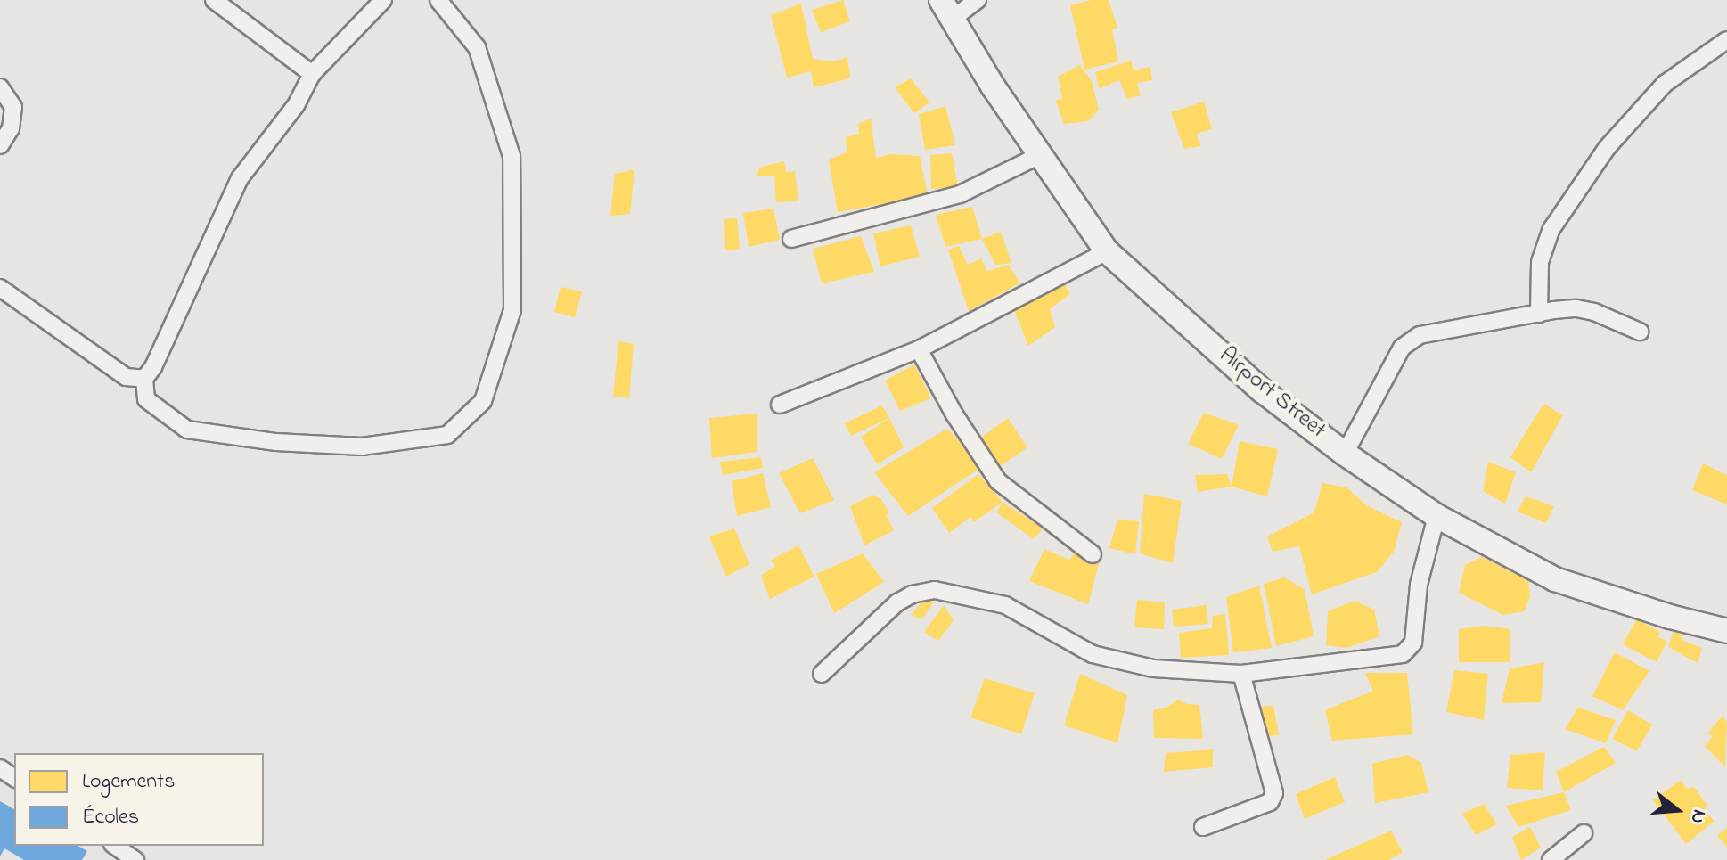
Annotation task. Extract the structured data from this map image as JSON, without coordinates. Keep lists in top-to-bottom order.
{
  "streets": {
    "highway": ["Airport Street"]
  },
  "legend": ["Logements", "Écoles"],
  "north": "right"
}
